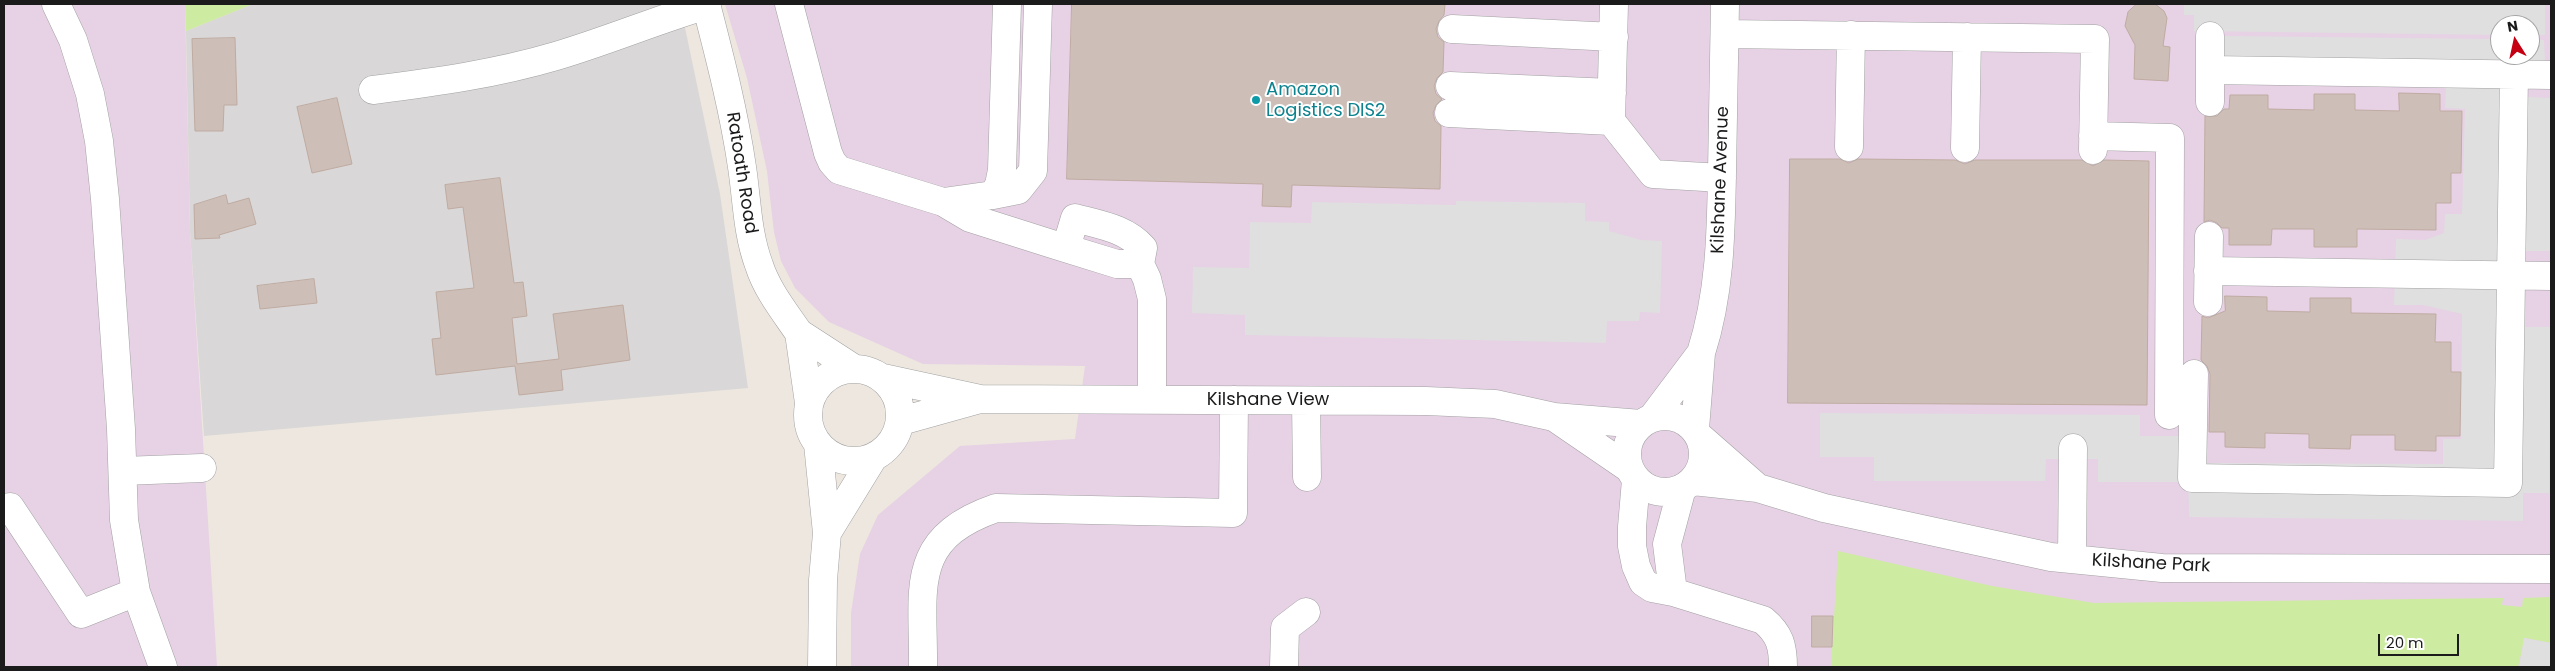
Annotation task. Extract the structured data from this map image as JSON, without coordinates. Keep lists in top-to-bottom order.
{
  "streets": {
    "street": [
      "Ratoath Road",
      "Kilshane Avenue",
      "Kilshane View",
      "Kilshane Park"
    ]
  },
  "crossings": [
    ["Ratoath Road", "Kilshane View"],
    ["Kilshane Avenue", "Kilshane View"],
    ["Kilshane Avenue", "Kilshane Park"],
    ["Kilshane View", "Kilshane Park"]
  ],
  "places": ["Amazon Logistics DIS2"],
  "scale_bar": "20 m",
  "north": "top"
}
